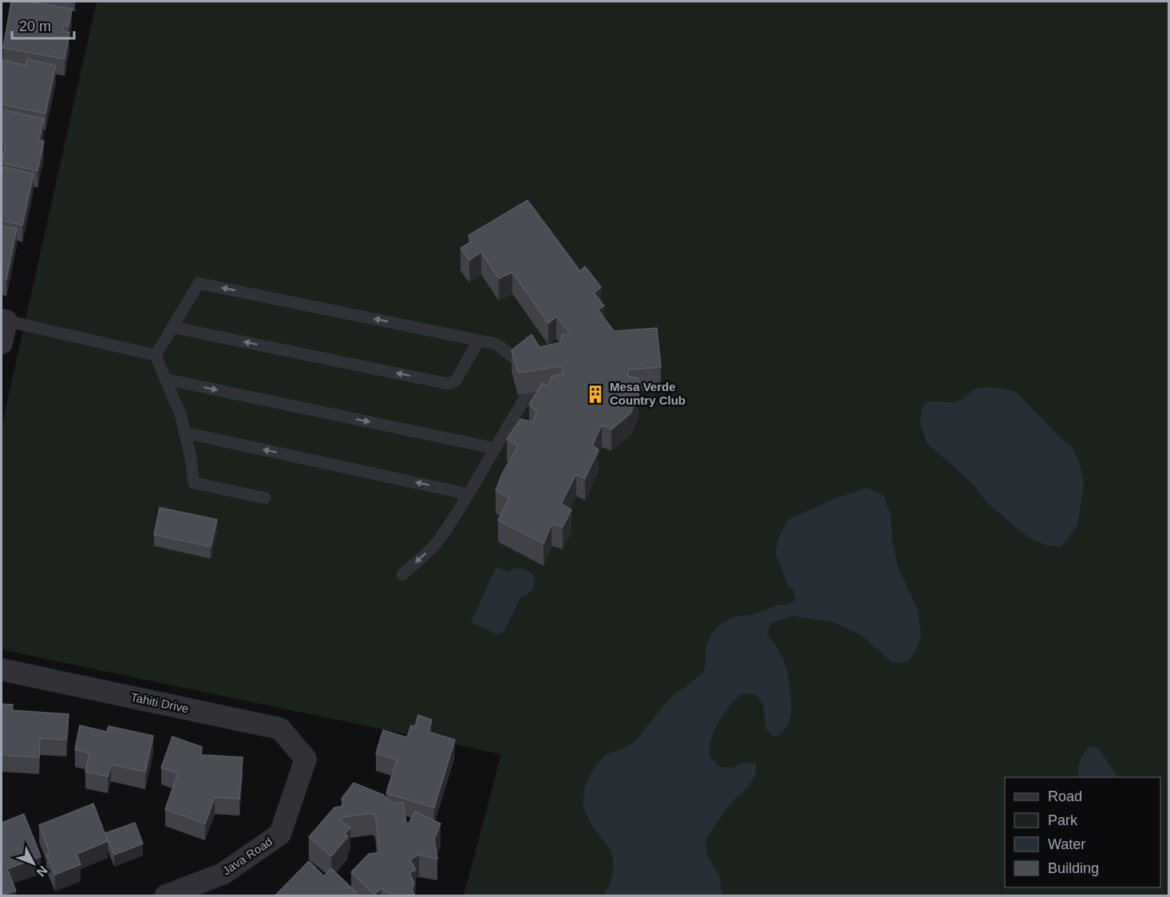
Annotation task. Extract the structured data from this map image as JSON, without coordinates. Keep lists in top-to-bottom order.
{
  "streets": {
    "street": ["Tahiti Drive", "Java Road"]
  },
  "crossings": [
    ["Tahiti Drive", "Java Road"]
  ],
  "places": {
    "building": ["Mesa Verde Country Club"]
  },
  "legend": [
    "Road",
    "Park",
    "Water",
    "Building"
  ],
  "scale_bar": "20 m",
  "north": "bottom right"
}
